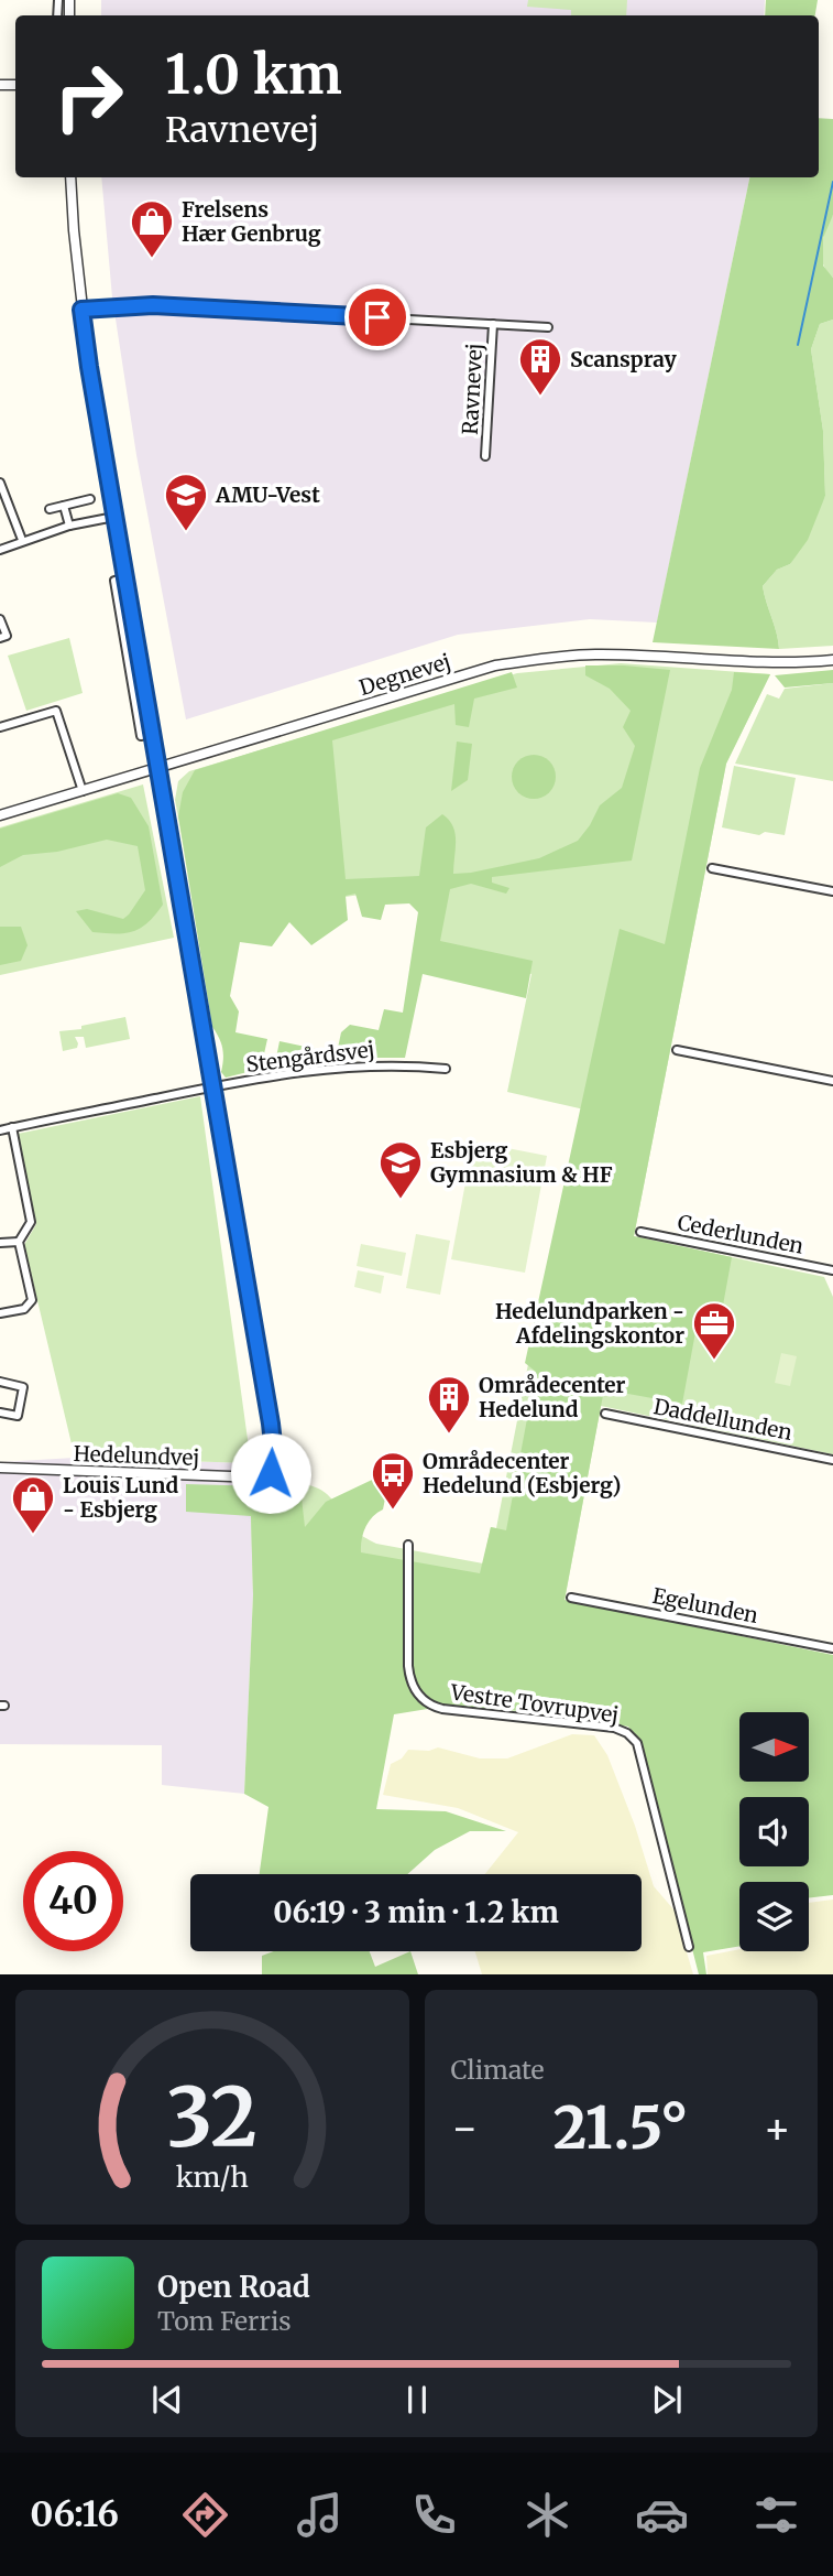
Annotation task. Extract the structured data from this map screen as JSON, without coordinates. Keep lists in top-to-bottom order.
{
  "streets": {
    "street": [
      "Ravnevej",
      "Degnevej",
      "Stengårdsvej",
      "Cederlunden",
      "Daddellunden",
      "Hedelundvej",
      "Egelunden",
      "Vestre Tovrupvej"
    ]
  },
  "crossings": [
    ["Stengårdsvej", "Hedelundvej"]
  ],
  "places": {
    "shop": ["Frelsens Hær Genbrug", "Louis Lund - Esbjerg"],
    "building": ["Scanspray", "Områdecenter Hedelund"],
    "school or university": ["AMU-Vest", "Esbjerg Gymnasium & HF"],
    "office": ["Hedelundparken - Afdelingskontor"],
    "bus stop": ["Områdecenter Hedelund (Esbjerg)"]
  },
  "north": "right",
  "page": {
    "turn": ["1.0 km", "Ravnevej"],
    "limit": "40",
    "trip": "06:19 · 3 min · 1.2 km",
    "tile": "Climate",
    "heat": ["−", "21.5°", "+"],
    "song": ["Open Road", "Tom Ferris"],
    "tabs": "06:16",
    "gauge": ["32", "km/h"]
  }
}
